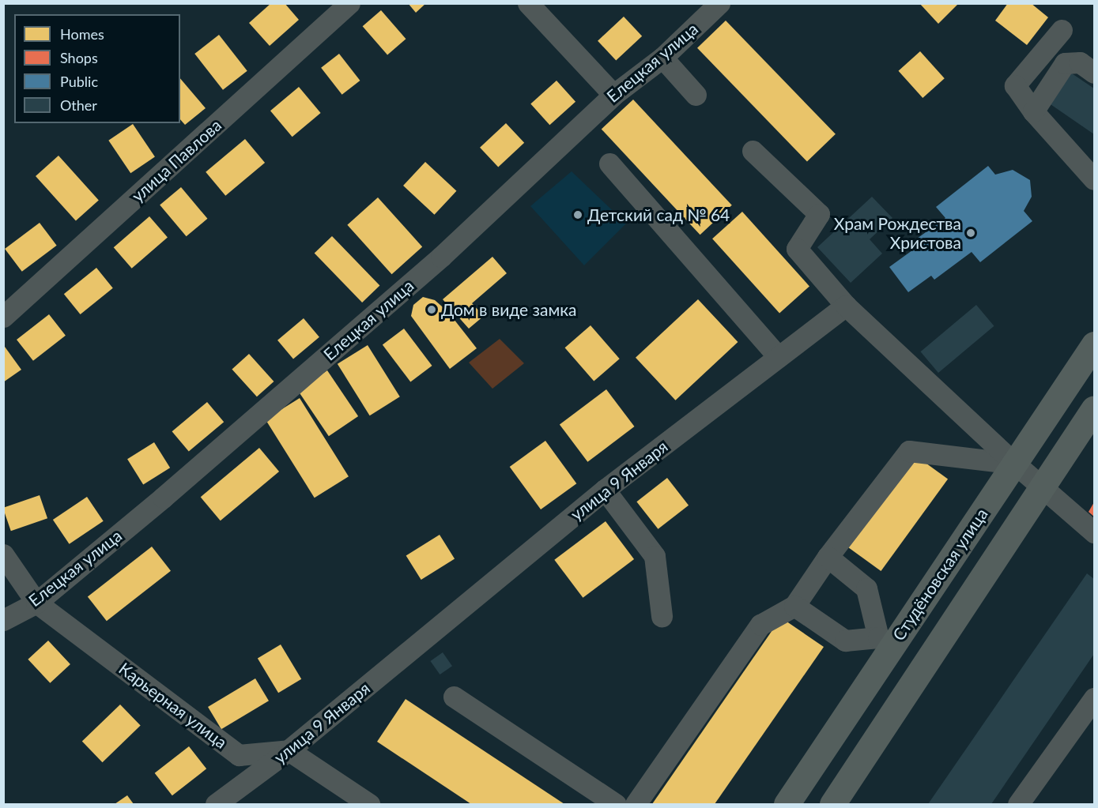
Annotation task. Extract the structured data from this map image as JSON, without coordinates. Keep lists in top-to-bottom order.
{
  "streets": {
    "main road": ["Студёновская улица"],
    "street": [
      "Елецкая улица",
      "улица Павлова",
      "улица 9 Января",
      "Карьерная улица"
    ]
  },
  "crossings": [
    ["Елецкая улица", "Карьерная улица"],
    ["улица 9 Января", "Карьерная улица"]
  ],
  "places": ["Детский сад № 64", "Храм Рождества Христова", "Дом в виде замка"],
  "legend": [
    "Homes",
    "Shops",
    "Public",
    "Other"
  ]
}
